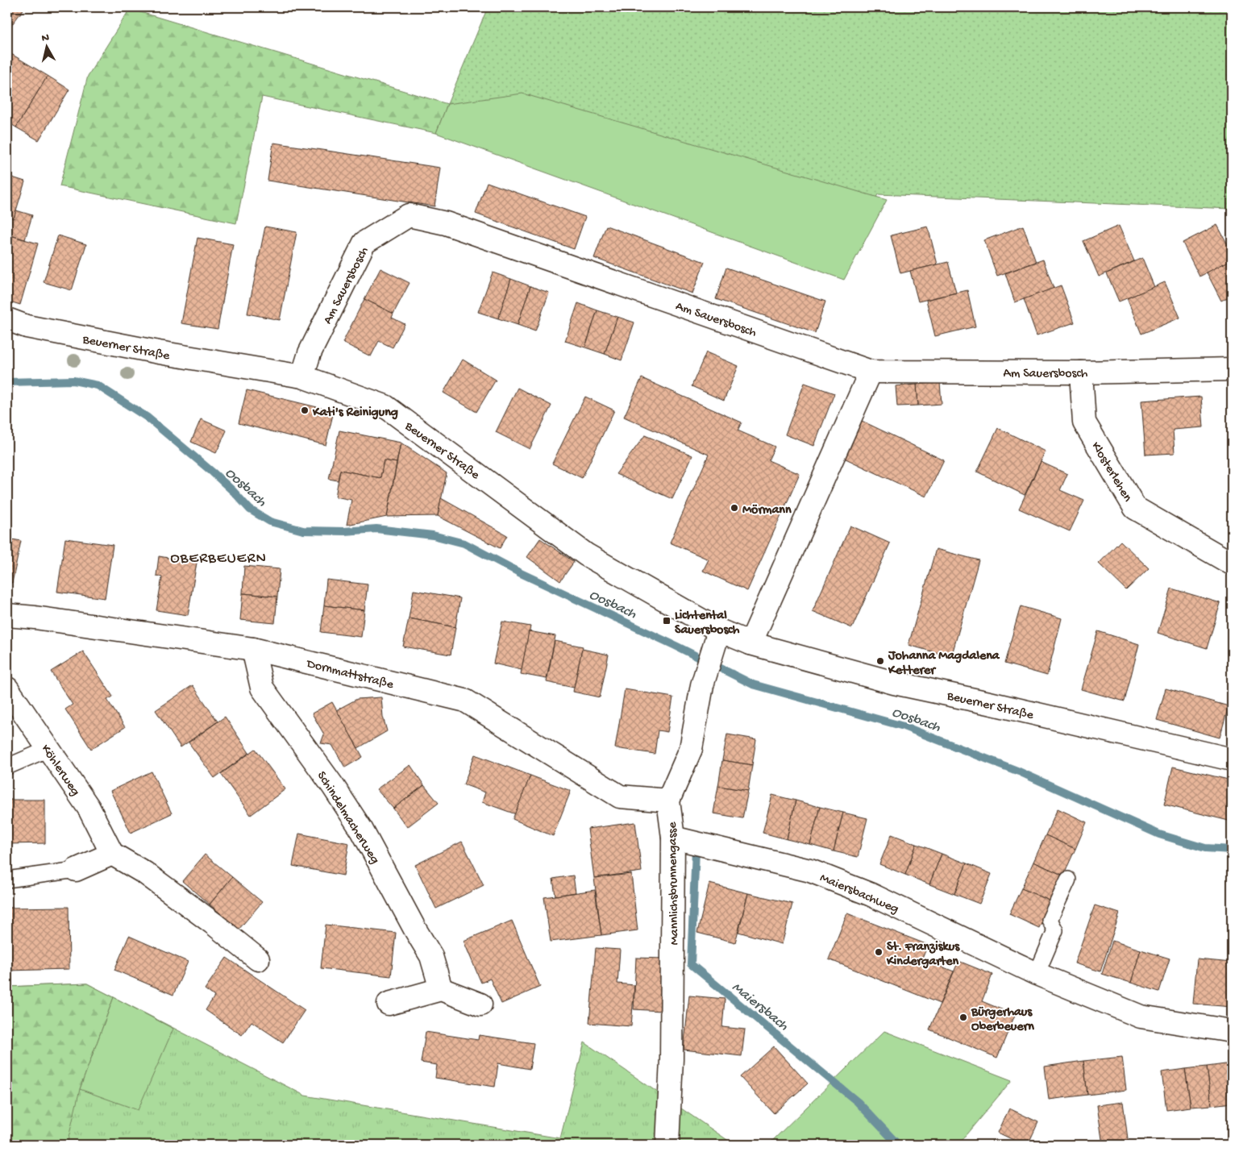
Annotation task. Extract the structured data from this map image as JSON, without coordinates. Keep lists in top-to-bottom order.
{
  "streets": {
    "street": [
      "Am Sauersbosch",
      "Beuerner Straße",
      "Klosterlehen",
      "Dornmattstraße",
      "Köhlerweg",
      "Schindelmacherweg",
      "Mannlichsbrunnengasse",
      "Maiersbachweg"
    ]
  },
  "crossings": [
    ["Am Sauersbosch", "Beuerner Straße"],
    ["Am Sauersbosch", "Klosterlehen"],
    ["Dornmattstraße", "Schindelmacherweg"],
    ["Dornmattstraße", "Mannlichsbrunnengasse"],
    ["Mannlichsbrunnengasse", "Maiersbachweg"]
  ],
  "districts": ["OBERBEUERN"],
  "water": ["Oosbach", "Maiersbach"],
  "places": {
    "other": [
      "Kati's Reinigung",
      "Mörmann",
      "Johanna Magdalena Ketterer",
      "St. Franziskus Kindergarten",
      "Bürgerhaus Oberbeuern"
    ],
    "transit": ["Lichtental Sauersbosch"]
  },
  "north": "top"
}
